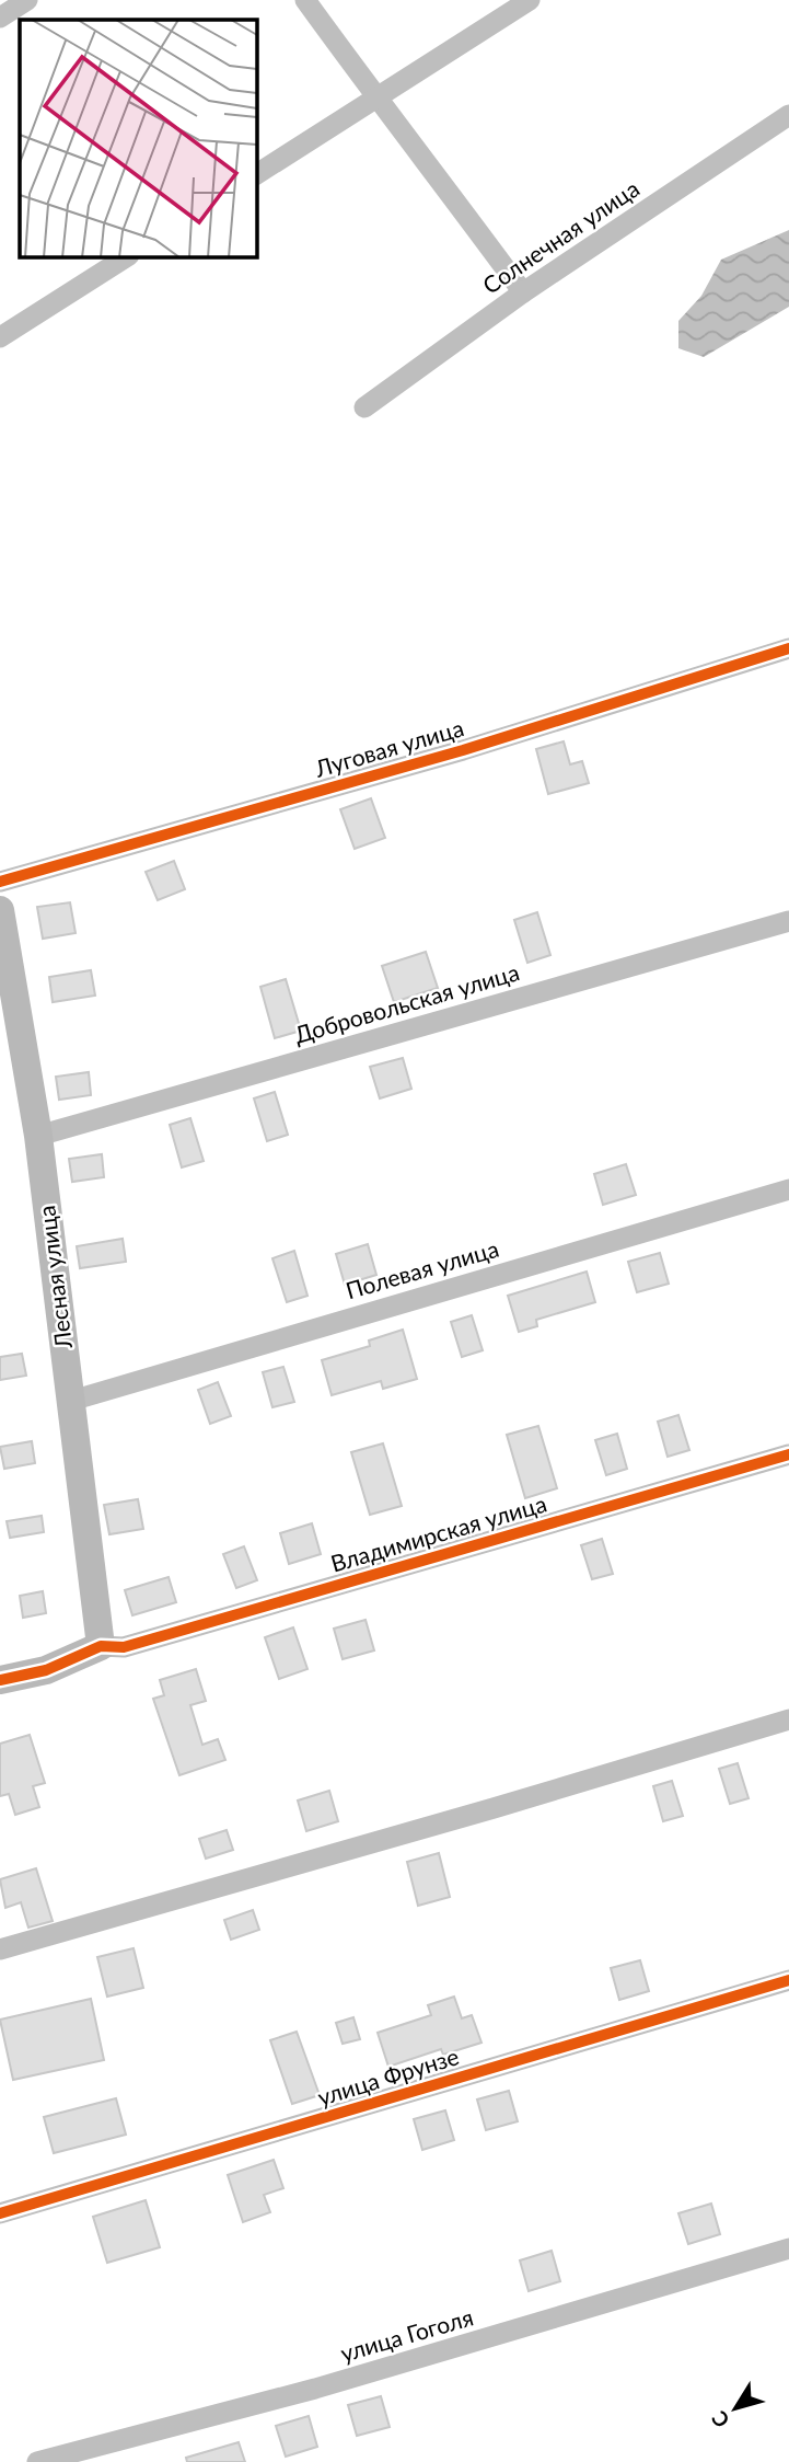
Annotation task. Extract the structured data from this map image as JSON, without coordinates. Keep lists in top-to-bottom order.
{
  "streets": {
    "street": [
      "Солнечная улица",
      "Луговая улица",
      "Добровольская улица",
      "Полевая улица",
      "Лесная улица",
      "Владимирская улица",
      "улица Фрунзе",
      "улица Гоголя"
    ]
  },
  "crossings": [
    ["Добровольская улица", "Лесная улица"],
    ["Полевая улица", "Лесная улица"],
    ["Лесная улица", "Владимирская улица"]
  ],
  "north": "bottom left"
}
